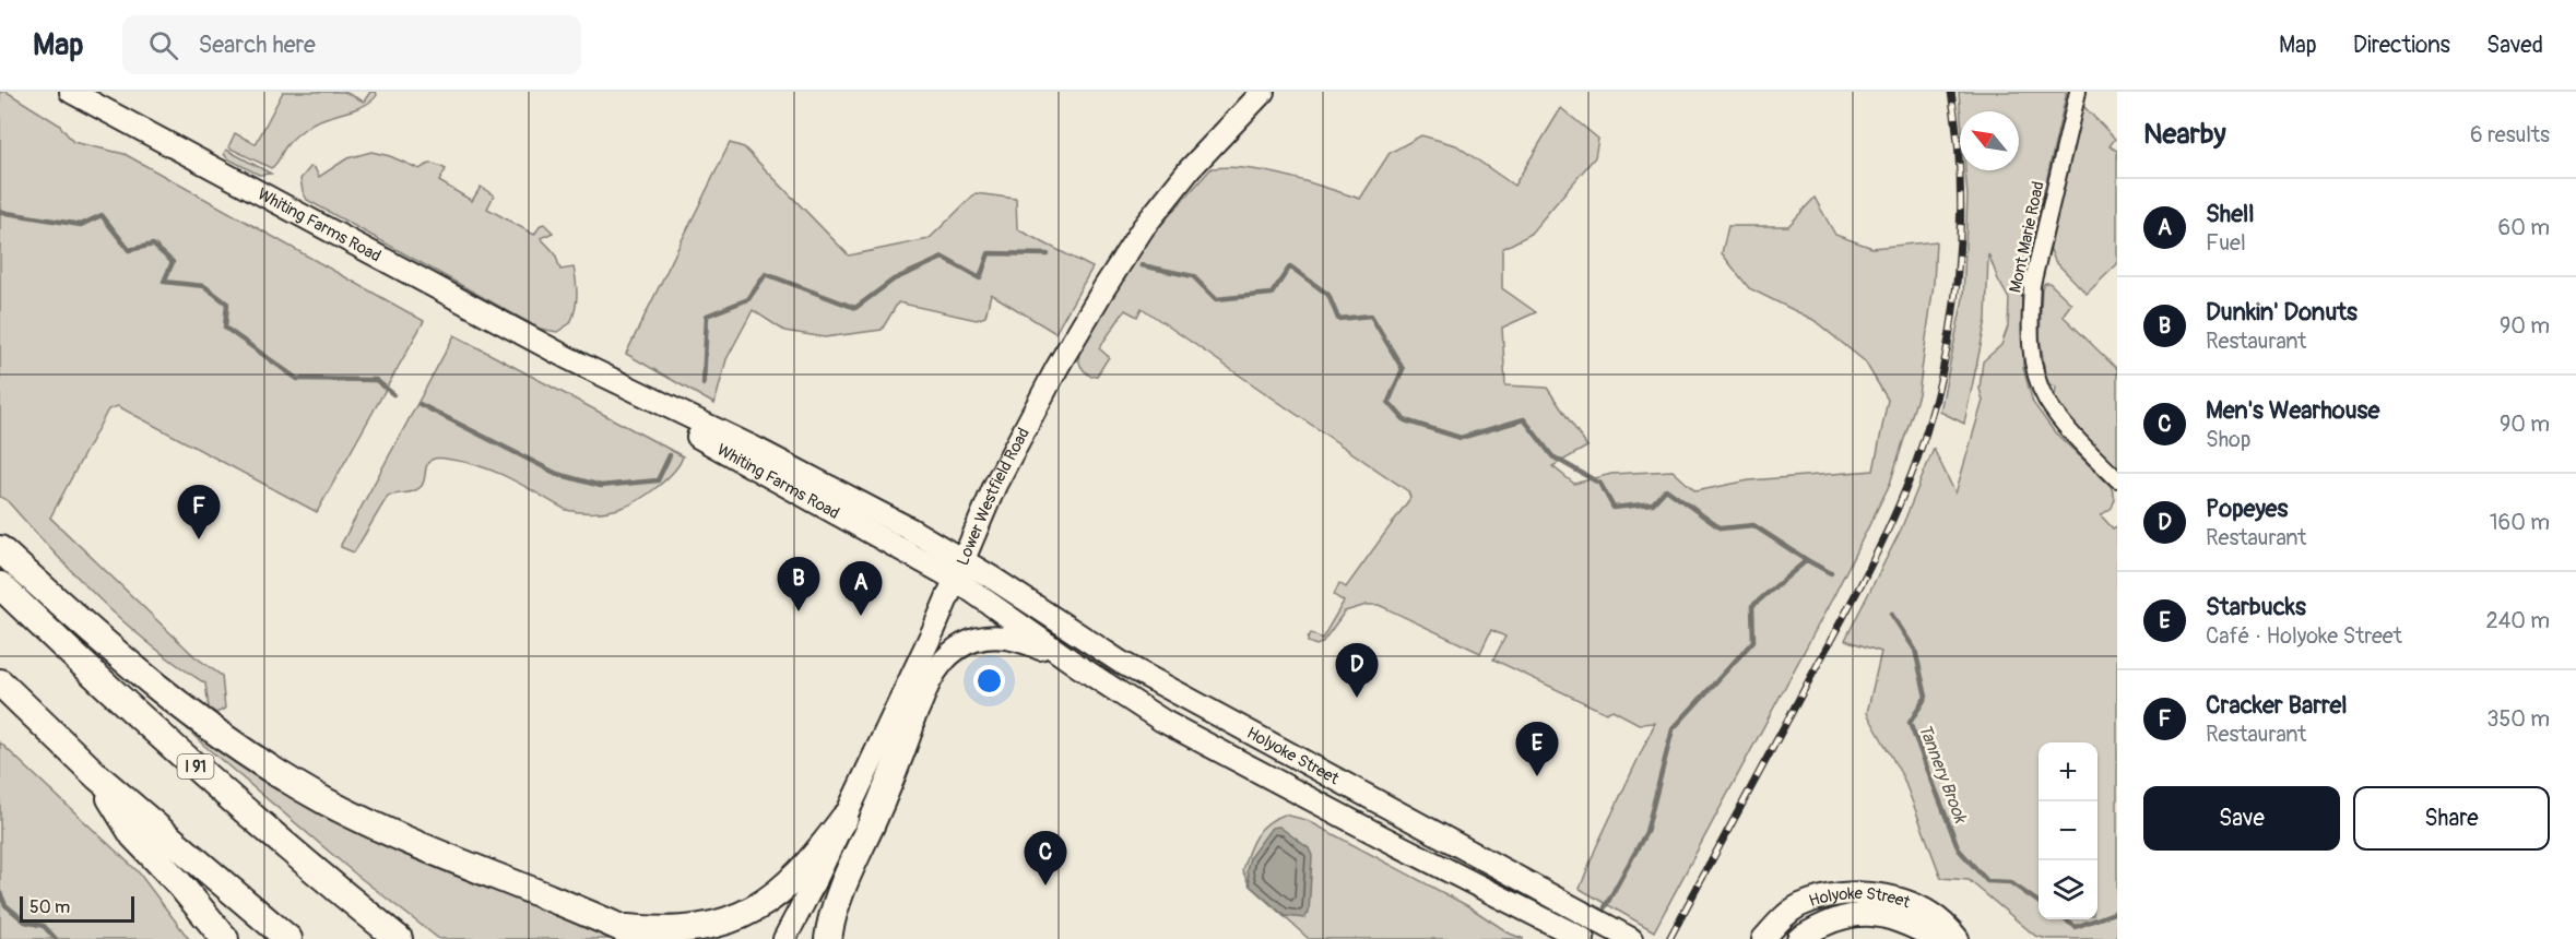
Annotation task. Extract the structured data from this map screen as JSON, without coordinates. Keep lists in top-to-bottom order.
{
  "streets": {
    "highway": ["I 91"],
    "street": [
      "Whiting Farms Road",
      "Mont Marie Road",
      "Lower Westfield Road",
      "Holyoke Street"
    ]
  },
  "crossings": [
    ["Whiting Farms Road", "Lower Westfield Road"],
    ["Whiting Farms Road", "Holyoke Street"],
    ["Lower Westfield Road", "Holyoke Street"]
  ],
  "water": ["Tannery Brook"],
  "scale_bar": "50 m",
  "north": "top left",
  "page": {
    "header": "Map",
    "search": "Search here",
    "nav": ["Map", "Directions", "Saved"],
    "heading": ["Nearby", "6 results"],
    "list": [
      {
        "mark": "A",
        "name": "Shell",
        "note": "Fuel",
        "value": "60 m"
      },
      {
        "mark": "B",
        "name": "Dunkin' Donuts",
        "note": "Restaurant",
        "value": "90 m"
      },
      {
        "mark": "C",
        "name": "Men's Wearhouse",
        "note": "Shop",
        "value": "90 m"
      },
      {
        "mark": "D",
        "name": "Popeyes",
        "note": "Restaurant",
        "value": "160 m"
      },
      {
        "mark": "E",
        "name": "Starbucks",
        "note": "Café · Holyoke Street",
        "value": "240 m"
      },
      {
        "mark": "F",
        "name": "Cracker Barrel",
        "note": "Restaurant",
        "value": "350 m"
      }
    ],
    "pins": [
      "F",
      "B",
      "A",
      "D",
      "E",
      "C"
    ],
    "map_buttons": ["+", "−"],
    "buttons": ["Save", "Share"],
    "scale": "50 m"
  }
}
